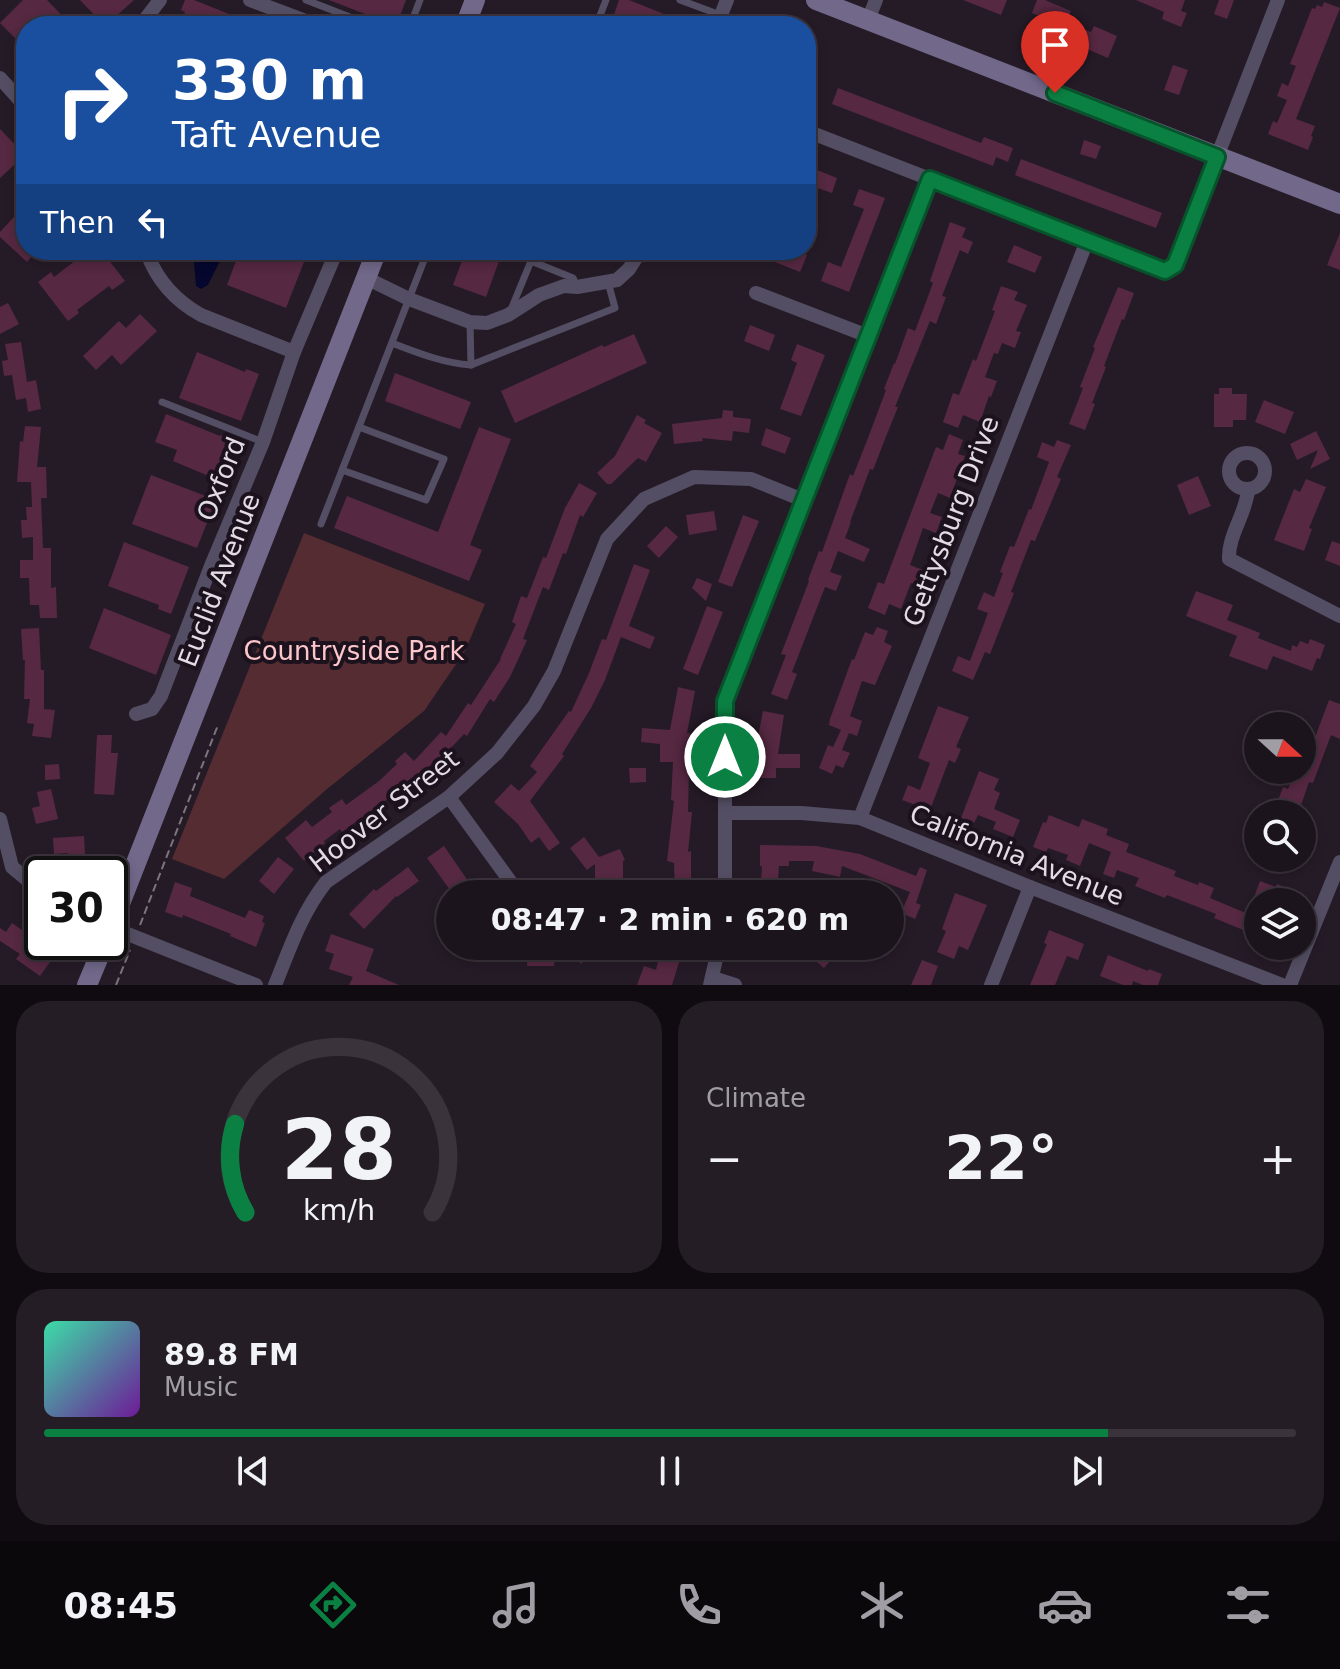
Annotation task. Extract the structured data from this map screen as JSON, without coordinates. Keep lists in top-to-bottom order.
{
  "streets": {
    "main road": ["Euclid Avenue"],
    "street": [
      "Oxford",
      "Gettysburg Drive",
      "Hoover Street",
      "California Avenue"
    ]
  },
  "crossings": [
    ["Gettysburg Drive", "California Avenue"]
  ],
  "parks": ["Countryside Park"],
  "north": "right",
  "page": {
    "turn": ["330 m", "Taft Avenue"],
    "then": "Then",
    "limit": "30",
    "trip": "08:47 · 2 min · 620 m",
    "tile": "Climate",
    "heat": ["−", "22°", "+"],
    "song": ["89.8 FM", "Music"],
    "tabs": "08:45",
    "gauge": ["28", "km/h"]
  }
}
